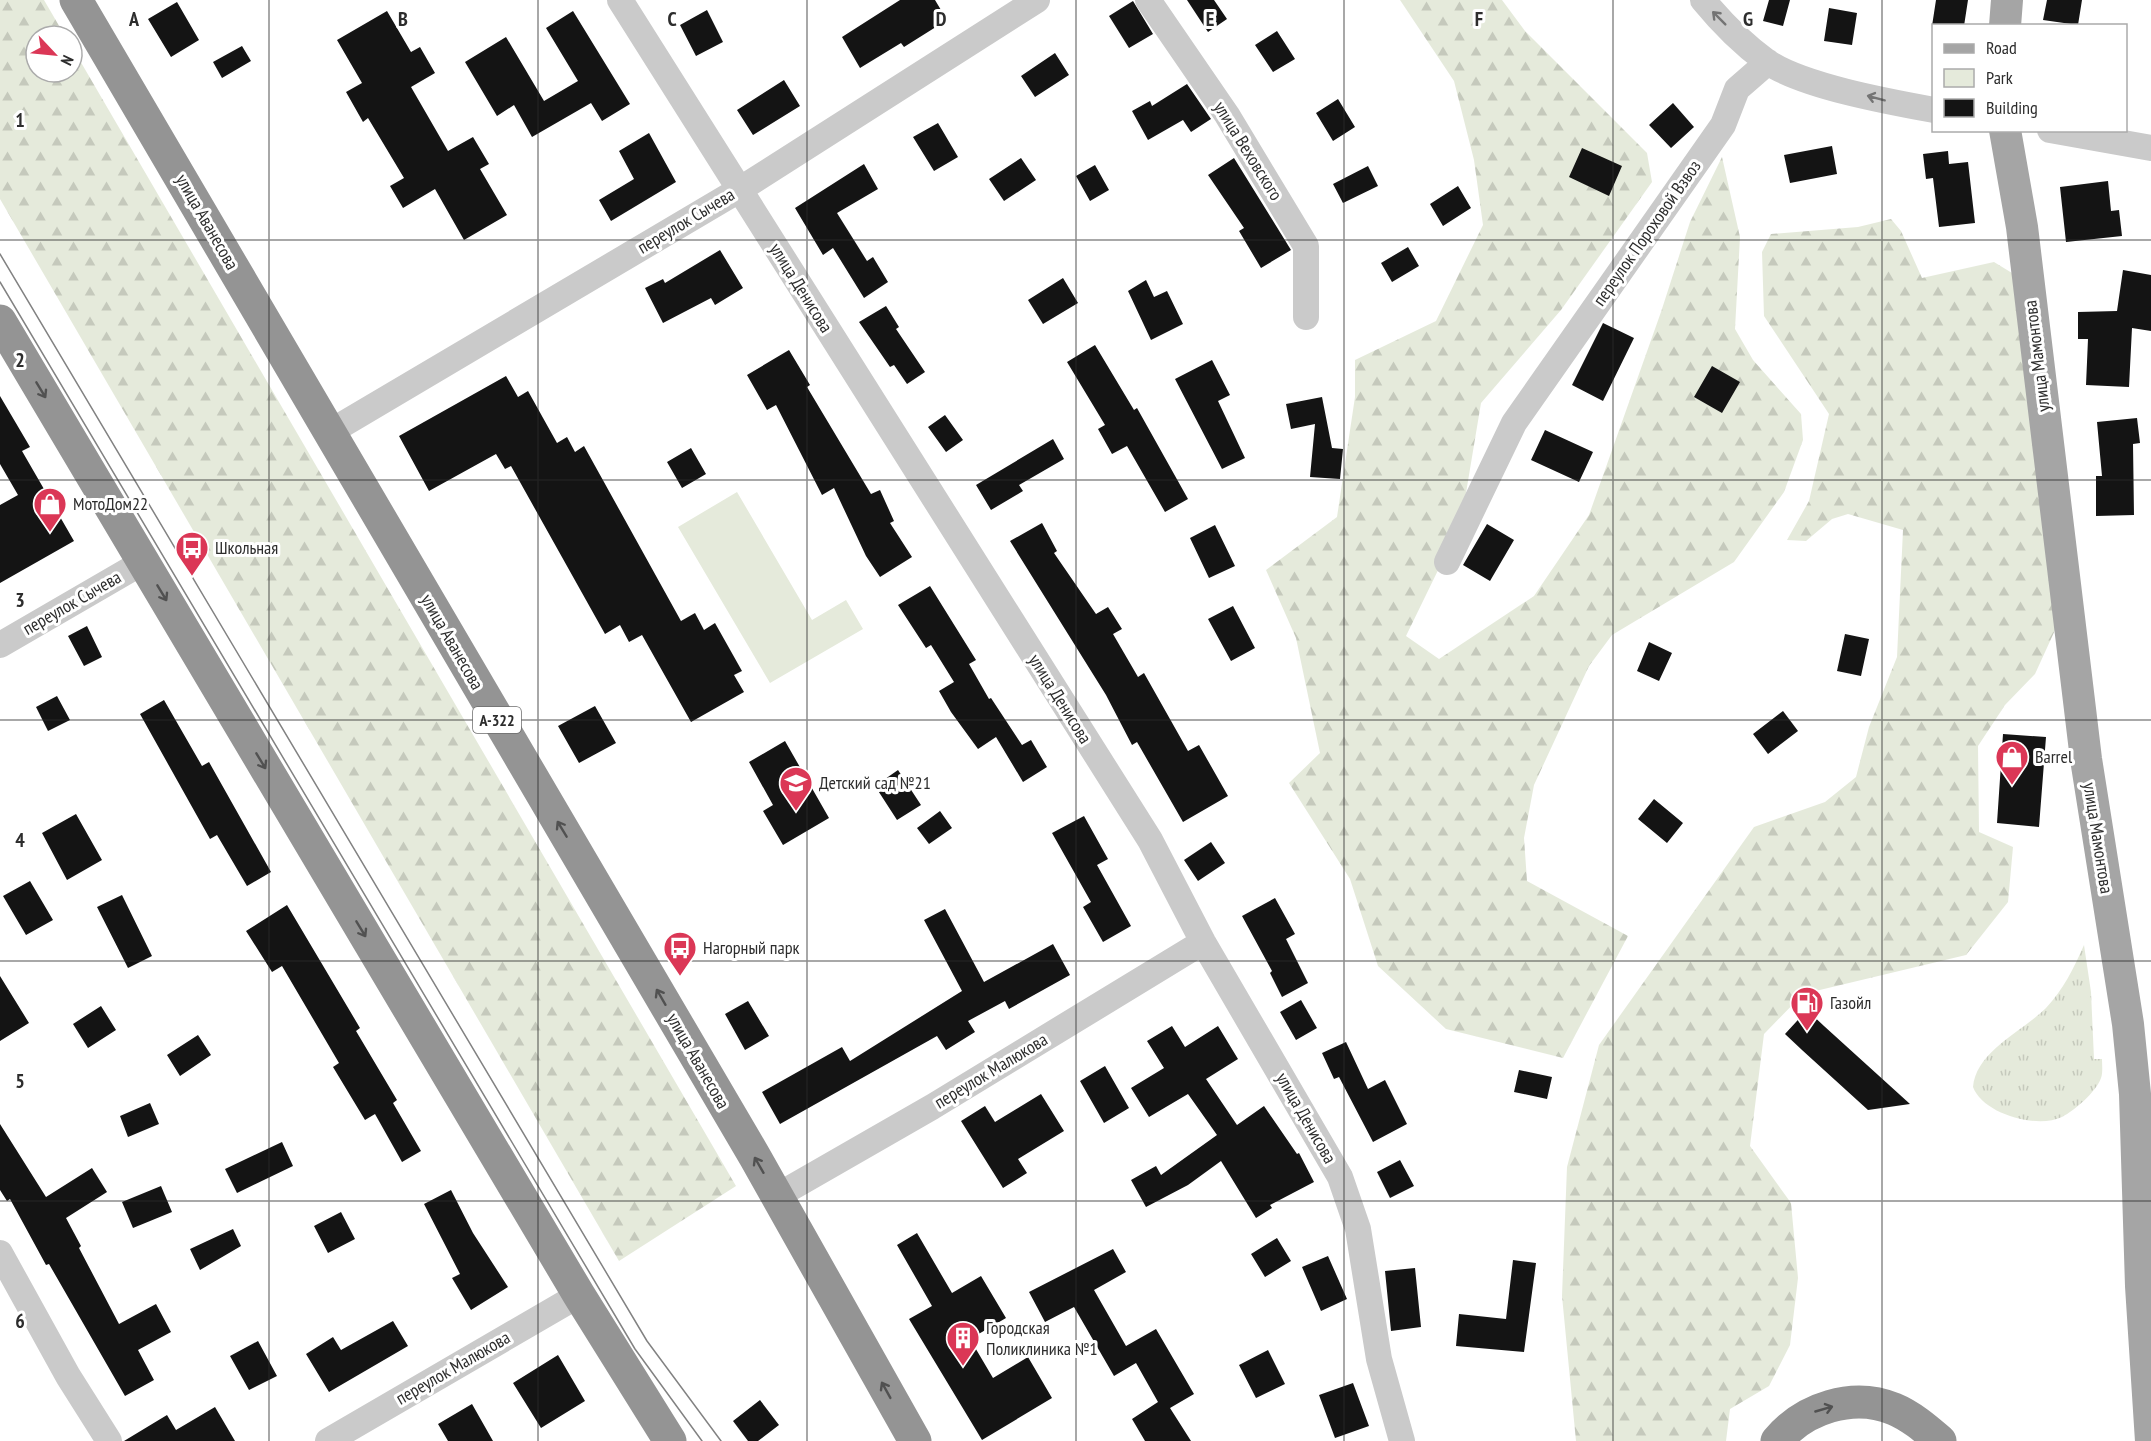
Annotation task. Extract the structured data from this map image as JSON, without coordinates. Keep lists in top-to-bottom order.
{
  "streets": {
    "highway": ["улица Аванесова", "А-322"],
    "main road": ["улица Мамонтова"],
    "street": [
      "улица Веховского",
      "переулок Сычева",
      "переулок Пороховой Взвоз",
      "улица Денисова",
      "переулок Малюкова"
    ]
  },
  "crossings": [
    ["переулок Сычева", "улица Аванесова"],
    ["переулок Сычева", "улица Денисова"],
    ["улица Аванесова", "переулок Малюкова"],
    ["улица Денисова", "переулок Малюкова"]
  ],
  "places": {
    "shop": ["МотоДом22", "Barrel"],
    "bus stop": ["Школьная", "Нагорный парк"],
    "school or university": ["Детский сад №21"],
    "fuel station": ["Газойл"],
    "building": ["Городская Поликлиника №1"]
  },
  "legend": ["Road", "Park", "Building"],
  "north": "bottom right",
  "grid": {
    "columns": [
      "A",
      "B",
      "C",
      "D",
      "E",
      "F",
      "G"
    ],
    "rows": [
      "1",
      "2",
      "3",
      "4",
      "5",
      "6"
    ]
  }
}
